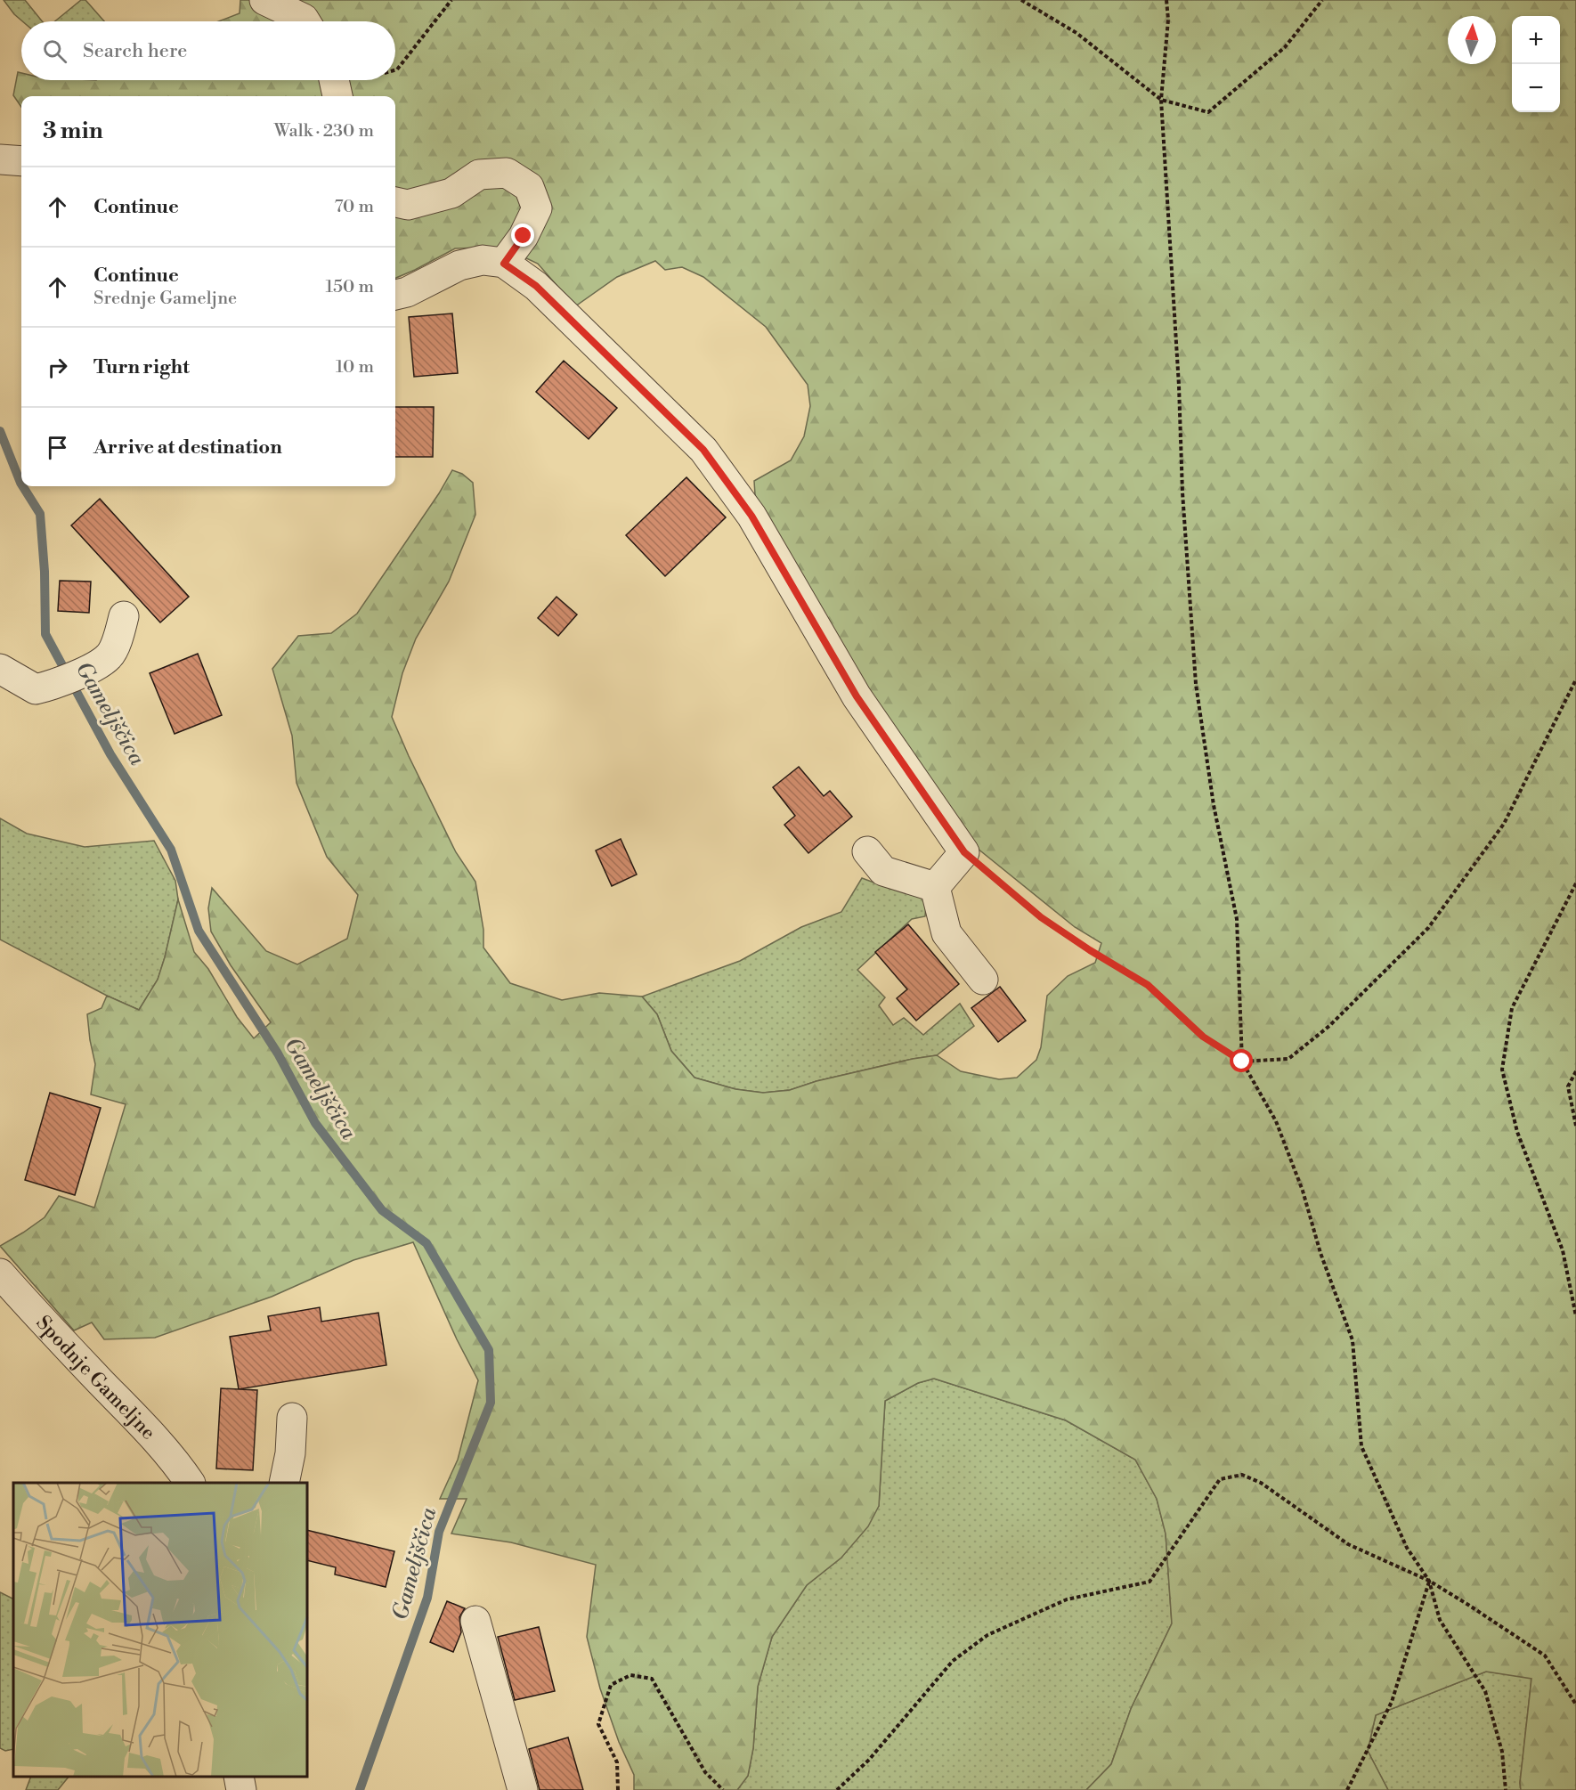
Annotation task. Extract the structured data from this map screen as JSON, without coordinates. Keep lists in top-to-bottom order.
{
  "streets": {
    "street": ["Spodnje Gameljne"]
  },
  "water": ["Gameljščica"],
  "north": "top",
  "page": {
    "map_buttons": ["+", "−"],
    "search": "Search here",
    "heading": ["3 min", "Walk · 230 m"],
    "list": [
      ["Continue", "70 m"],
      ["Continue", "Srednje Gameljne", "150 m"],
      ["Turn right", "10 m"],
      "Arrive at destination"
    ]
  }
}
